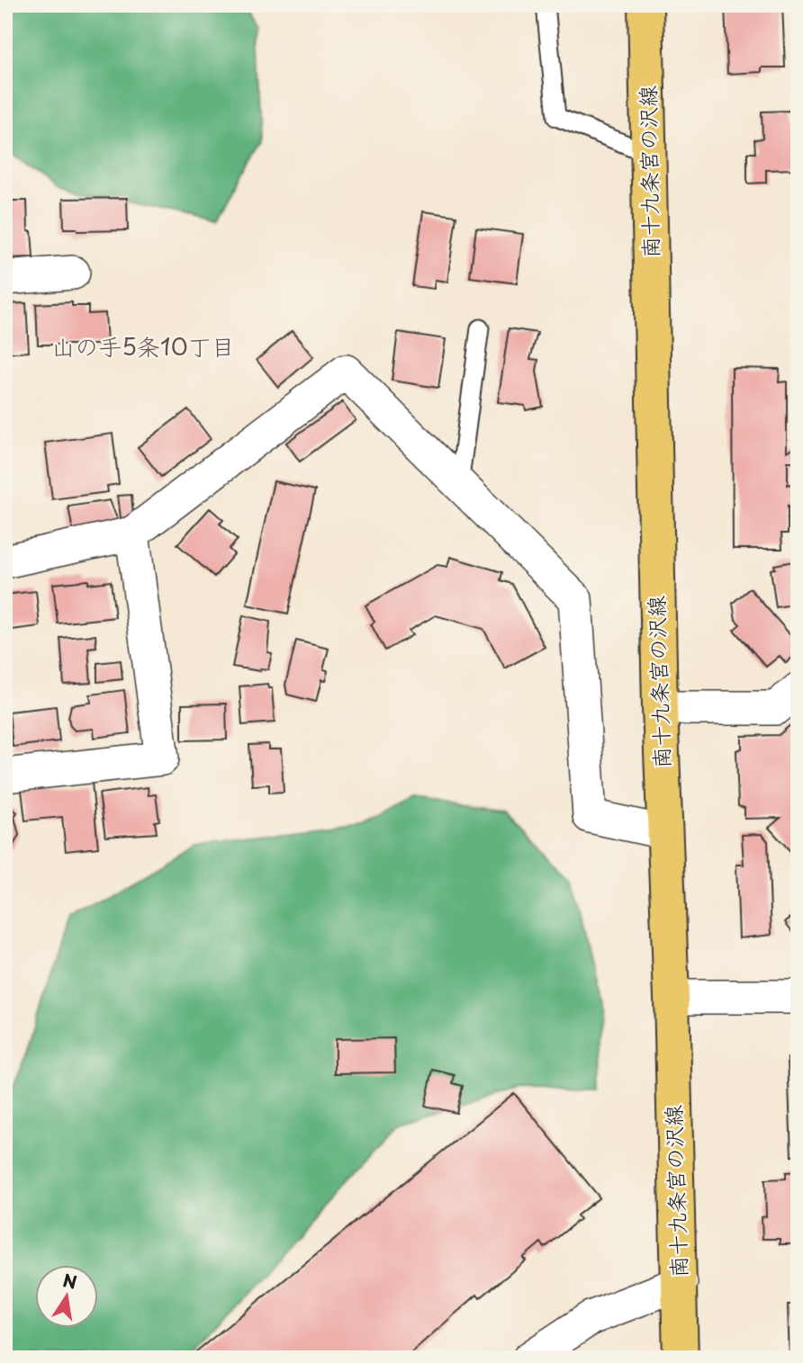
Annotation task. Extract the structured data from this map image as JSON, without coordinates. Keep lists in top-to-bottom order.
{
  "streets": {
    "main road": ["南十九条宮の沢線"]
  },
  "districts": ["山の手5条10丁目"],
  "north": "top"
}
